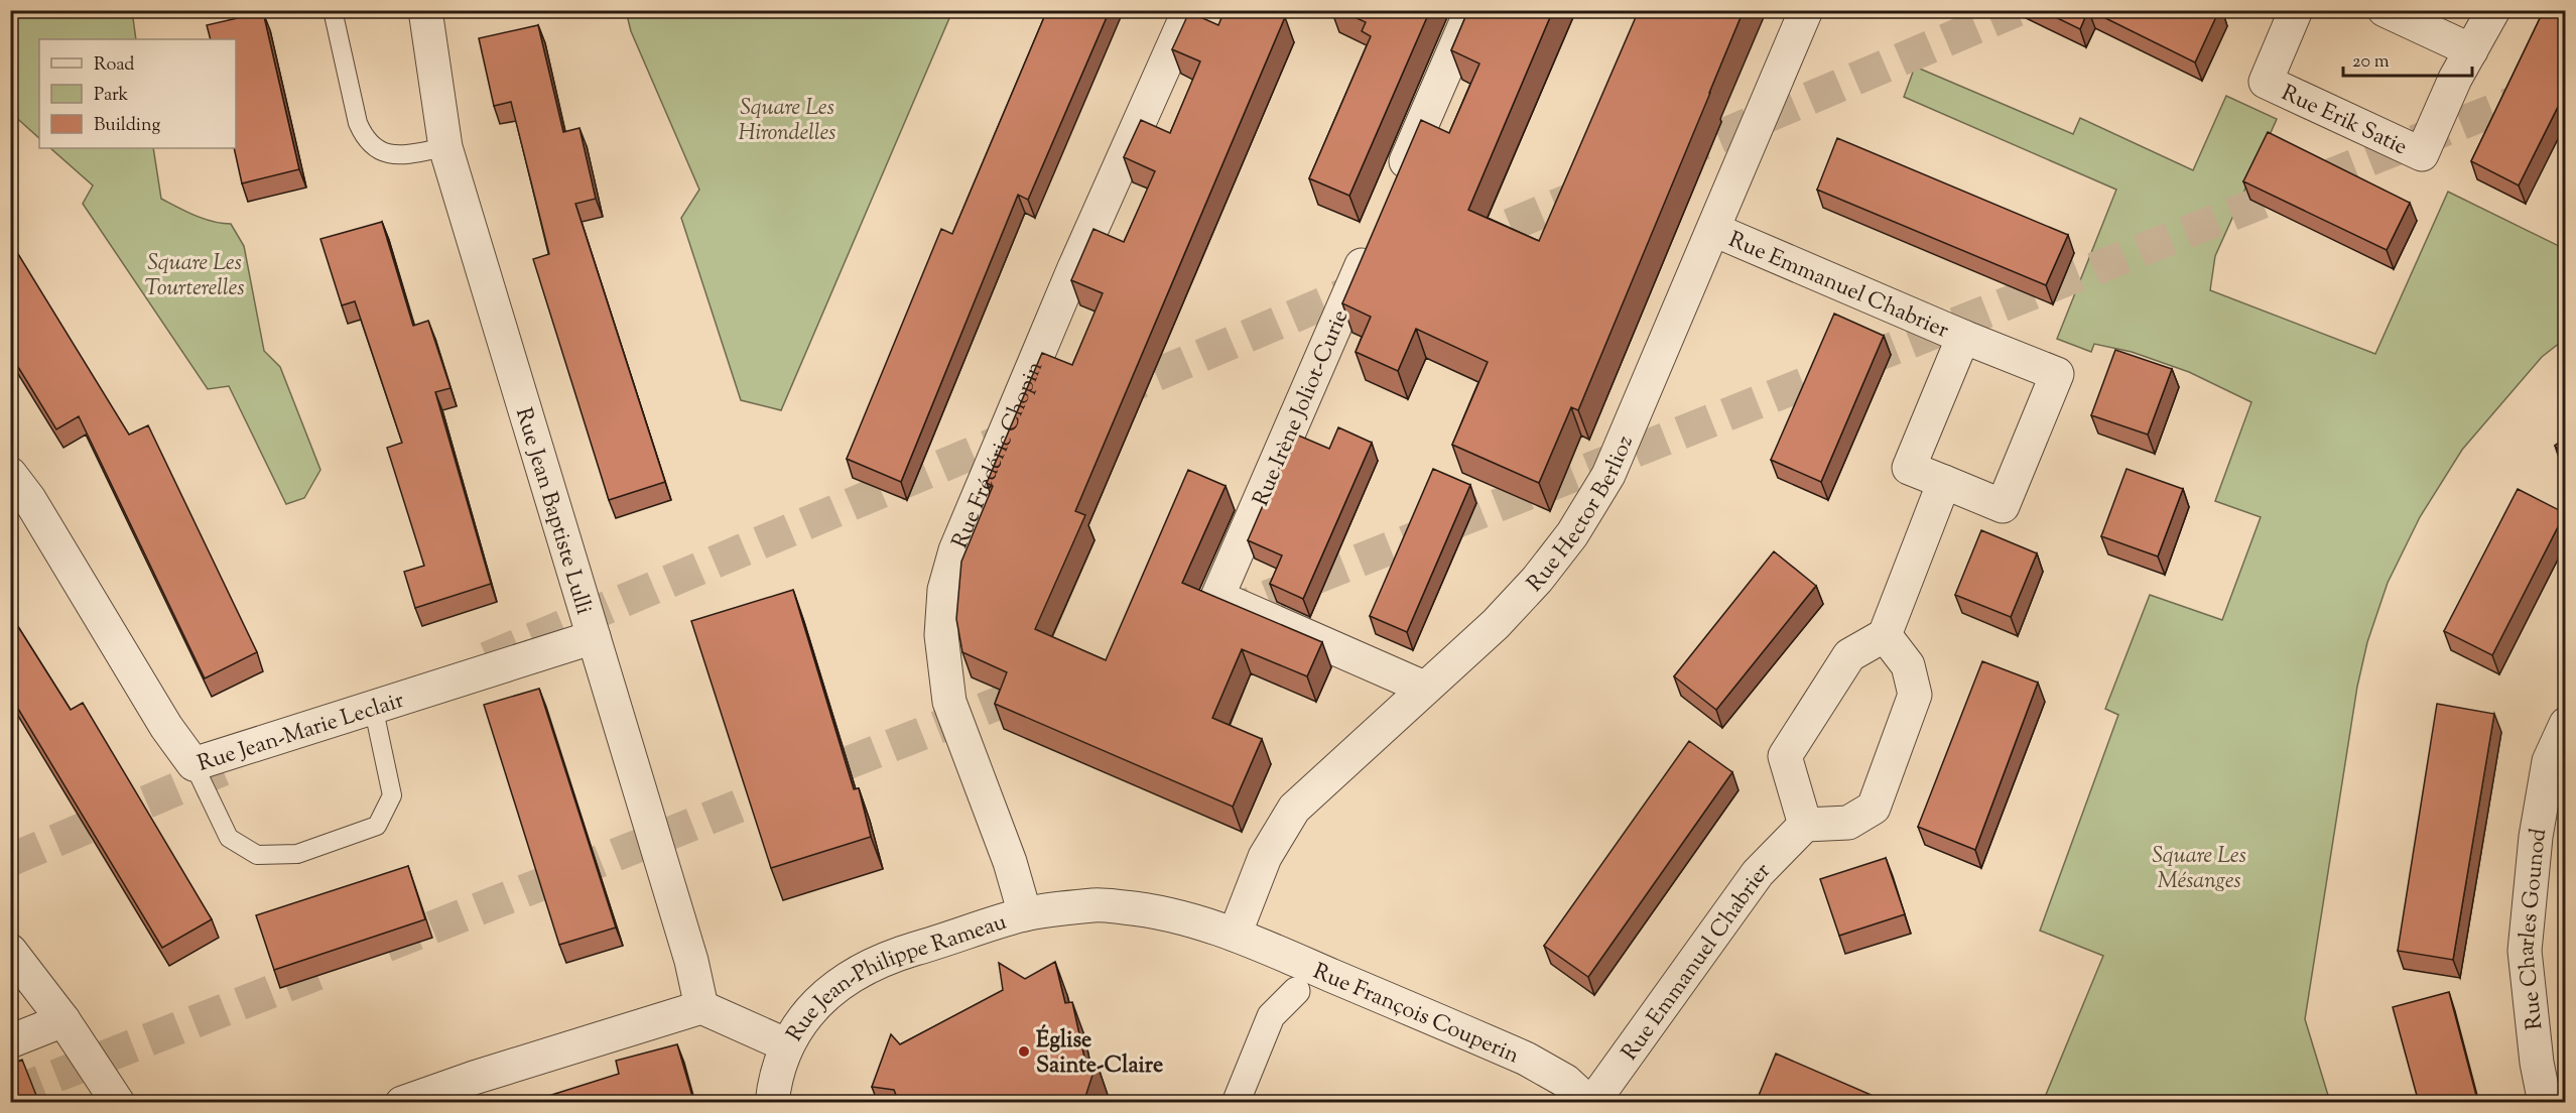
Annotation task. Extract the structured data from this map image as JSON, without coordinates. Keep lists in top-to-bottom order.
{
  "streets": {
    "street": [
      "Rue Erik Satie",
      "Rue Emmanuel Chabrier",
      "Rue Irène Joliot-Curie",
      "Rue Frédéric Chopin",
      "Rue Jean Baptiste Lulli",
      "Rue Hector Berlioz",
      "Rue Jean-Marie Leclair",
      "Rue Charles Gounod",
      "Rue Jean-Philippe Rameau",
      "Rue François Couperin"
    ]
  },
  "crossings": [
    ["Rue Emmanuel Chabrier", "Rue Hector Berlioz"],
    ["Rue Emmanuel Chabrier", "Rue François Couperin"],
    ["Rue Irène Joliot-Curie", "Rue Hector Berlioz"],
    ["Rue Frédéric Chopin", "Rue Jean-Philippe Rameau"],
    ["Rue Jean Baptiste Lulli", "Rue Jean-Marie Leclair"],
    ["Rue Jean Baptiste Lulli", "Rue Jean-Philippe Rameau"],
    ["Rue Hector Berlioz", "Rue Jean-Philippe Rameau"],
    ["Rue Hector Berlioz", "Rue François Couperin"],
    ["Rue Jean-Philippe Rameau", "Rue François Couperin"]
  ],
  "parks": ["Square Les Hirondelles", "Square Les Tourterelles", "Square Les Mésanges"],
  "places": ["Église Sainte-Claire"],
  "legend": ["Road", "Park", "Building"],
  "scale_bar": "20 m"
}
